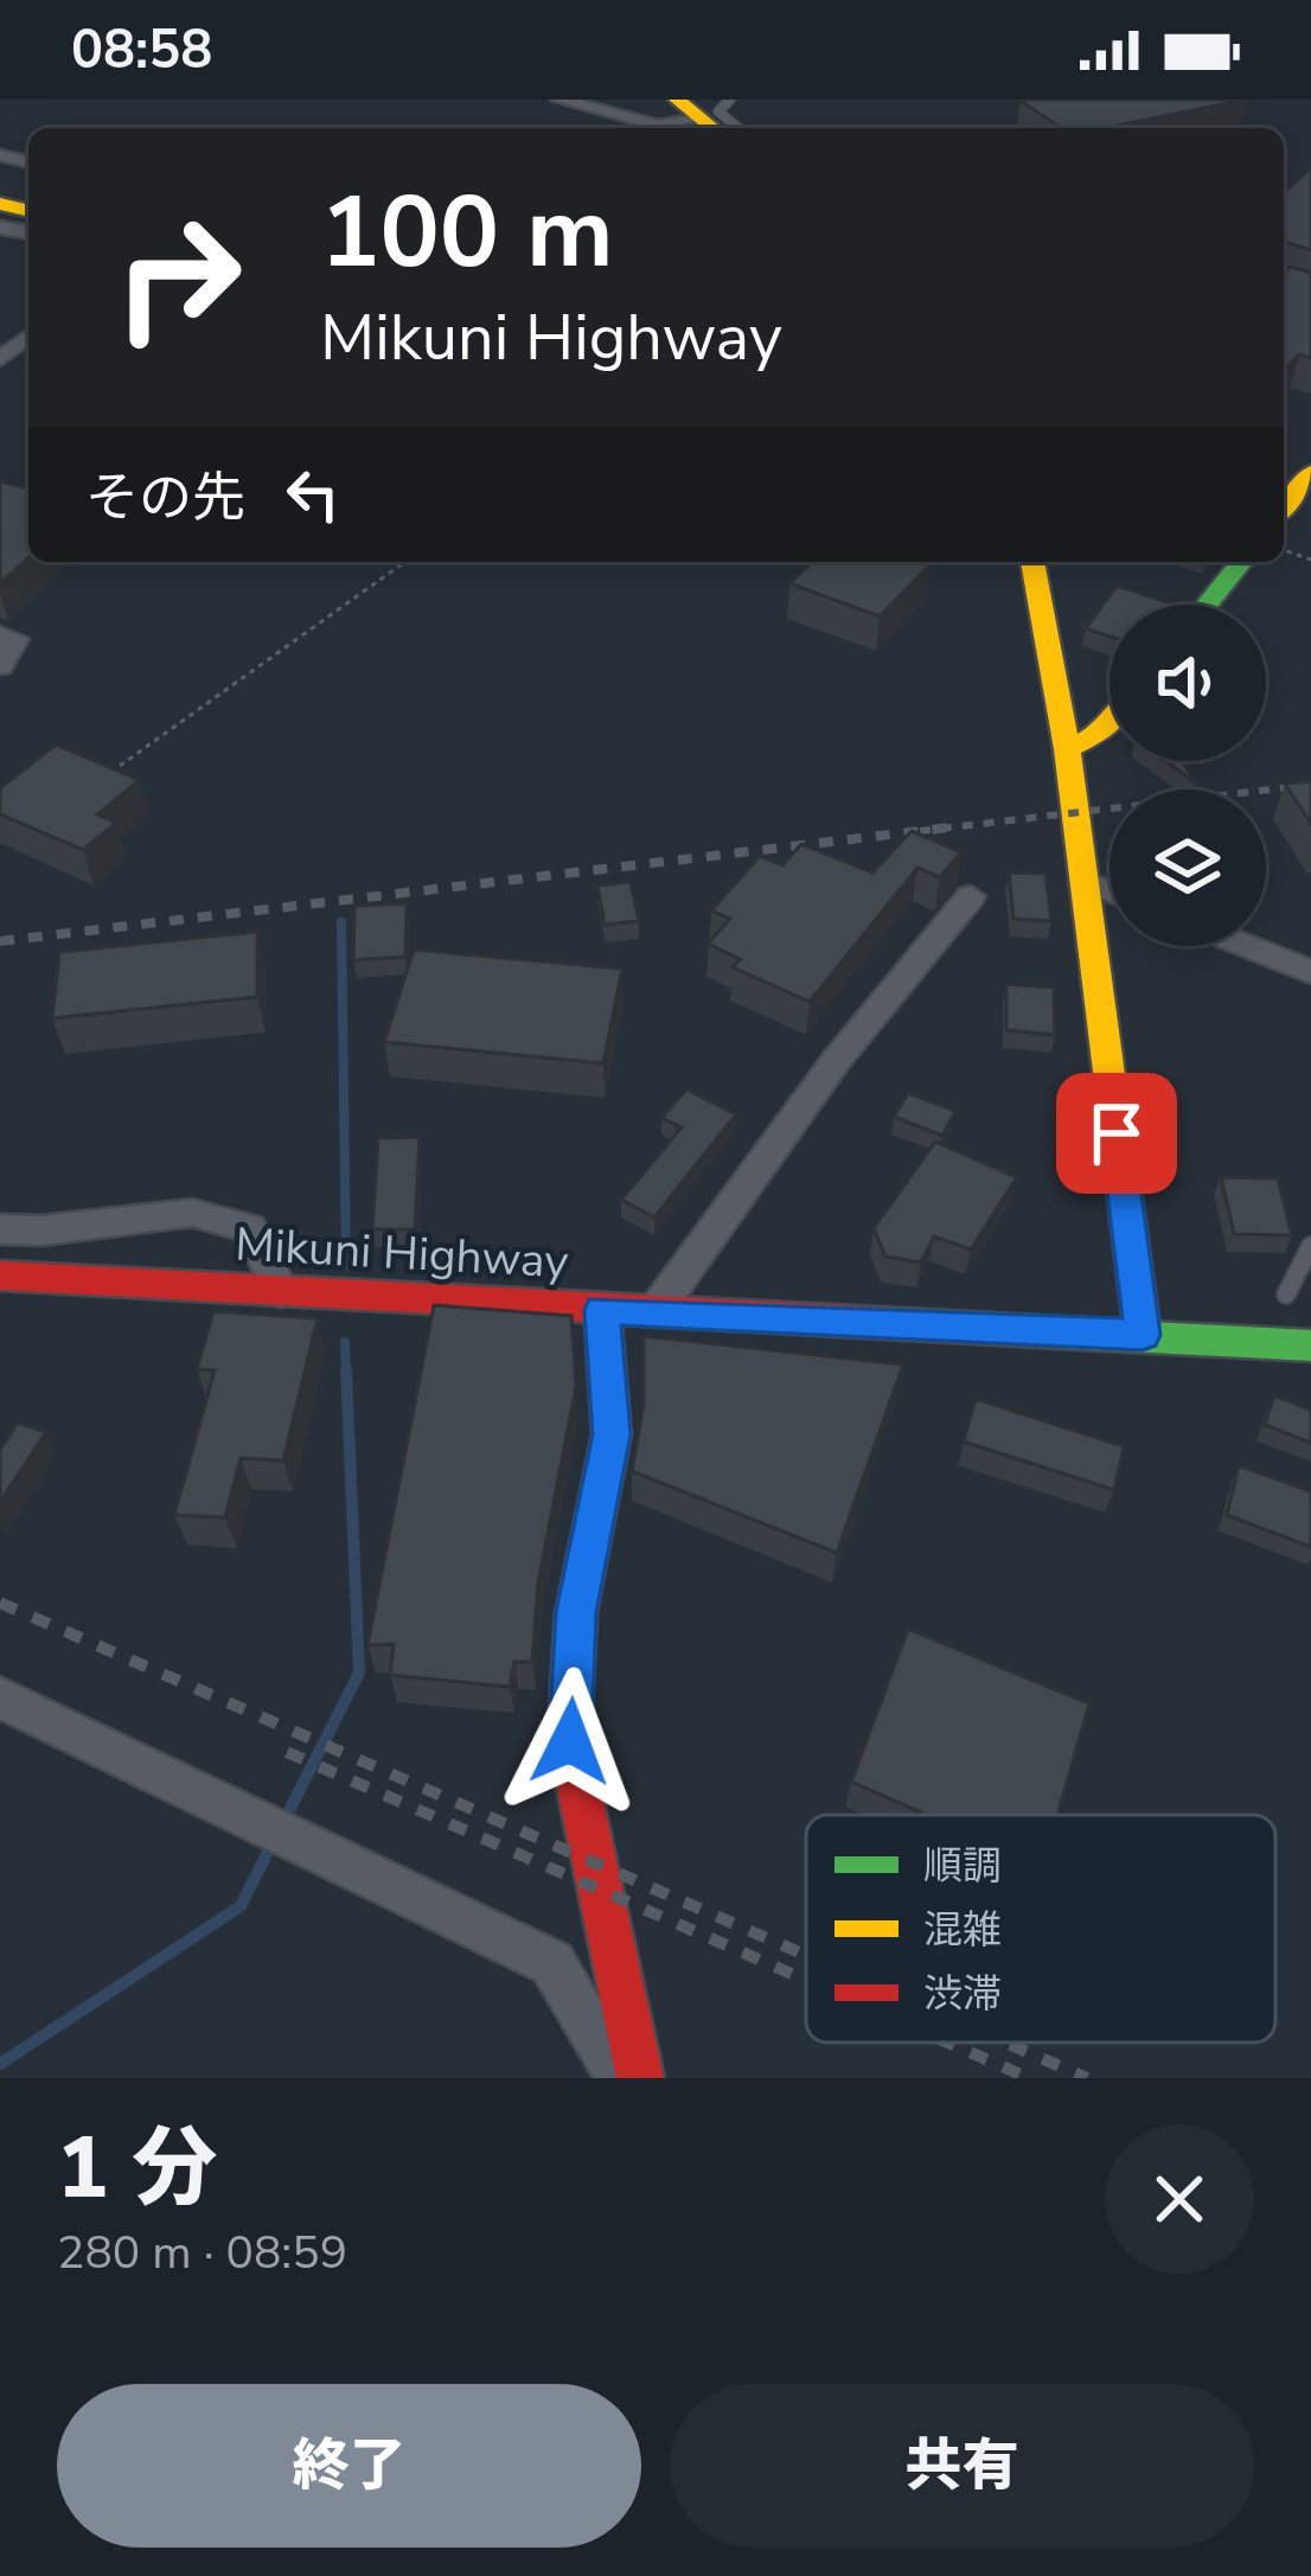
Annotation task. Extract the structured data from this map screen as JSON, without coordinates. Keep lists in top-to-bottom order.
{
  "streets": {
    "main road": ["Mikuni Highway"]
  },
  "legend": ["順調", "混雑", "渋滞"],
  "page": {
    "status": "08:58",
    "turn": ["100 m", "Mikuni Highway"],
    "then": "その先",
    "heading": ["1 分", "280 m · 08:59"],
    "buttons": ["終了", "共有"]
  }
}
